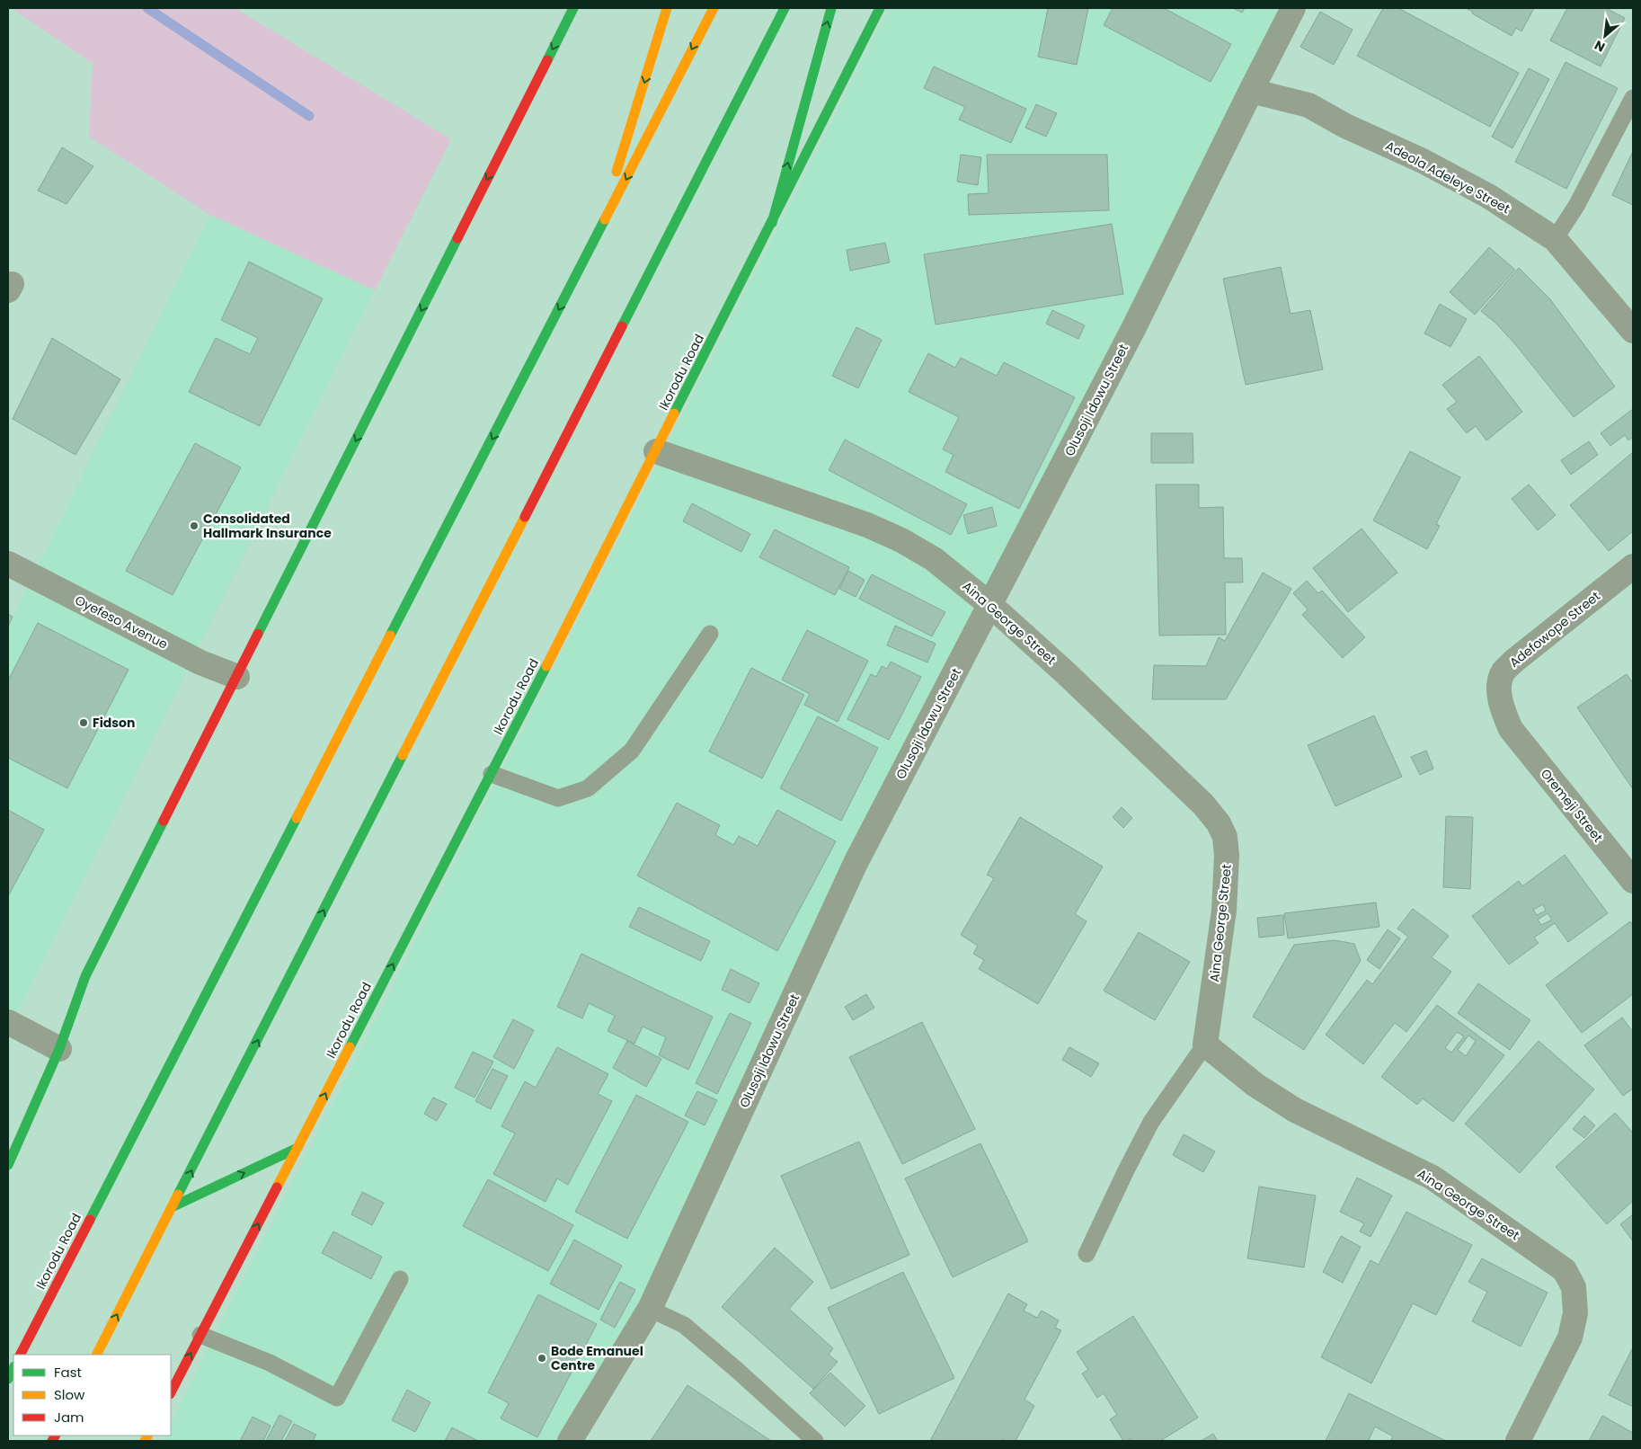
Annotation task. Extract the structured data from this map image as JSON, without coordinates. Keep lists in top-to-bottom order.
{
  "streets": {
    "main road": ["Ikorodu Road"],
    "street": [
      "Adeola Adeleye Street",
      "Olusoji Idowu Street",
      "Oyefeso Avenue",
      "Aina George Street",
      "Adefowope Street",
      "Oremeji Street"
    ]
  },
  "crossings": [
    ["Adeola Adeleye Street", "Olusoji Idowu Street"],
    ["Ikorodu Road", "Aina George Street"],
    ["Olusoji Idowu Street", "Aina George Street"],
    ["Adefowope Street", "Oremeji Street"]
  ],
  "places": ["Consolidated Hallmark Insurance", "Fidson", "Bode Emanuel Centre"],
  "legend": ["Fast", "Slow", "Jam"],
  "north": "bottom left"
}
